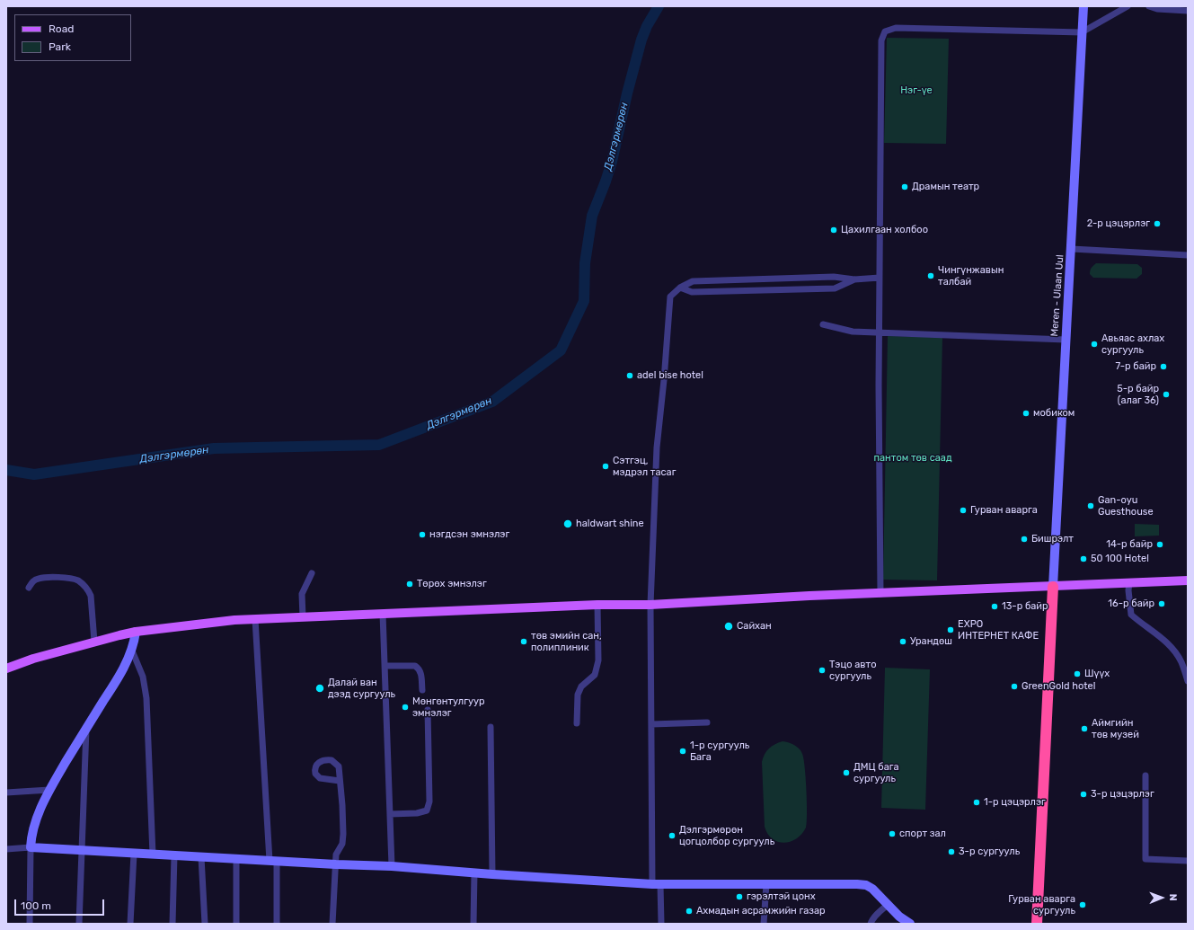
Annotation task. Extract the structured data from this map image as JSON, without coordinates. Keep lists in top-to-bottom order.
{
  "streets": {
    "main road": ["Meren - Ulaan Uul"]
  },
  "water": ["Дэлгэрмөрөн"],
  "parks": ["Нэг-үе", "пантом төв саад"],
  "places": [
    "Драмын театр",
    "2-р цэцэрлэг",
    "Цахилгаан холбоо",
    "Чингүнжавын талбай",
    "Авьяас ахлах сургууль",
    "7-р байр",
    "adel bise hotel",
    "5-р байр (алаг 36)",
    "мобиком",
    "Сэтгэц, мэдрэл тасаг",
    "Gan-oyu Guesthouse",
    "Гурван аварга",
    "haldwart shine",
    "нэгдсэн эмнэлэг",
    "Бишрэлт",
    "14-р байр",
    "50 100 Hotel",
    "Төрөх эмнэлэг",
    "16-р байр",
    "13-р байр",
    "Сайхан",
    "EXPO ИНТЕРНЕТ КАФЕ",
    "төв эмийн сан, полиплиник",
    "Урандөш",
    "Тэцо авто сургууль",
    "Шүүх",
    "GreenGold hotel",
    "Далай ван дээд сургууль",
    "Мөнгөнтулгуур эмнэлэг",
    "Аймгийн төв музей",
    "1-р сургууль Бага",
    "ДМЦ бага сургууль",
    "3-р цэцэрлэг",
    "1-р цэцэрлэг",
    "спорт зал",
    "Дэлгэрмөрөн цогцолбор сургууль",
    "3-р сургууль",
    "гэрэлтэй цонх",
    "Гурван аварга сургууль",
    "Ахмадын асрамжийн газар"
  ],
  "legend": ["Road", "Park"],
  "scale_bar": "100 m",
  "north": "right"
}
